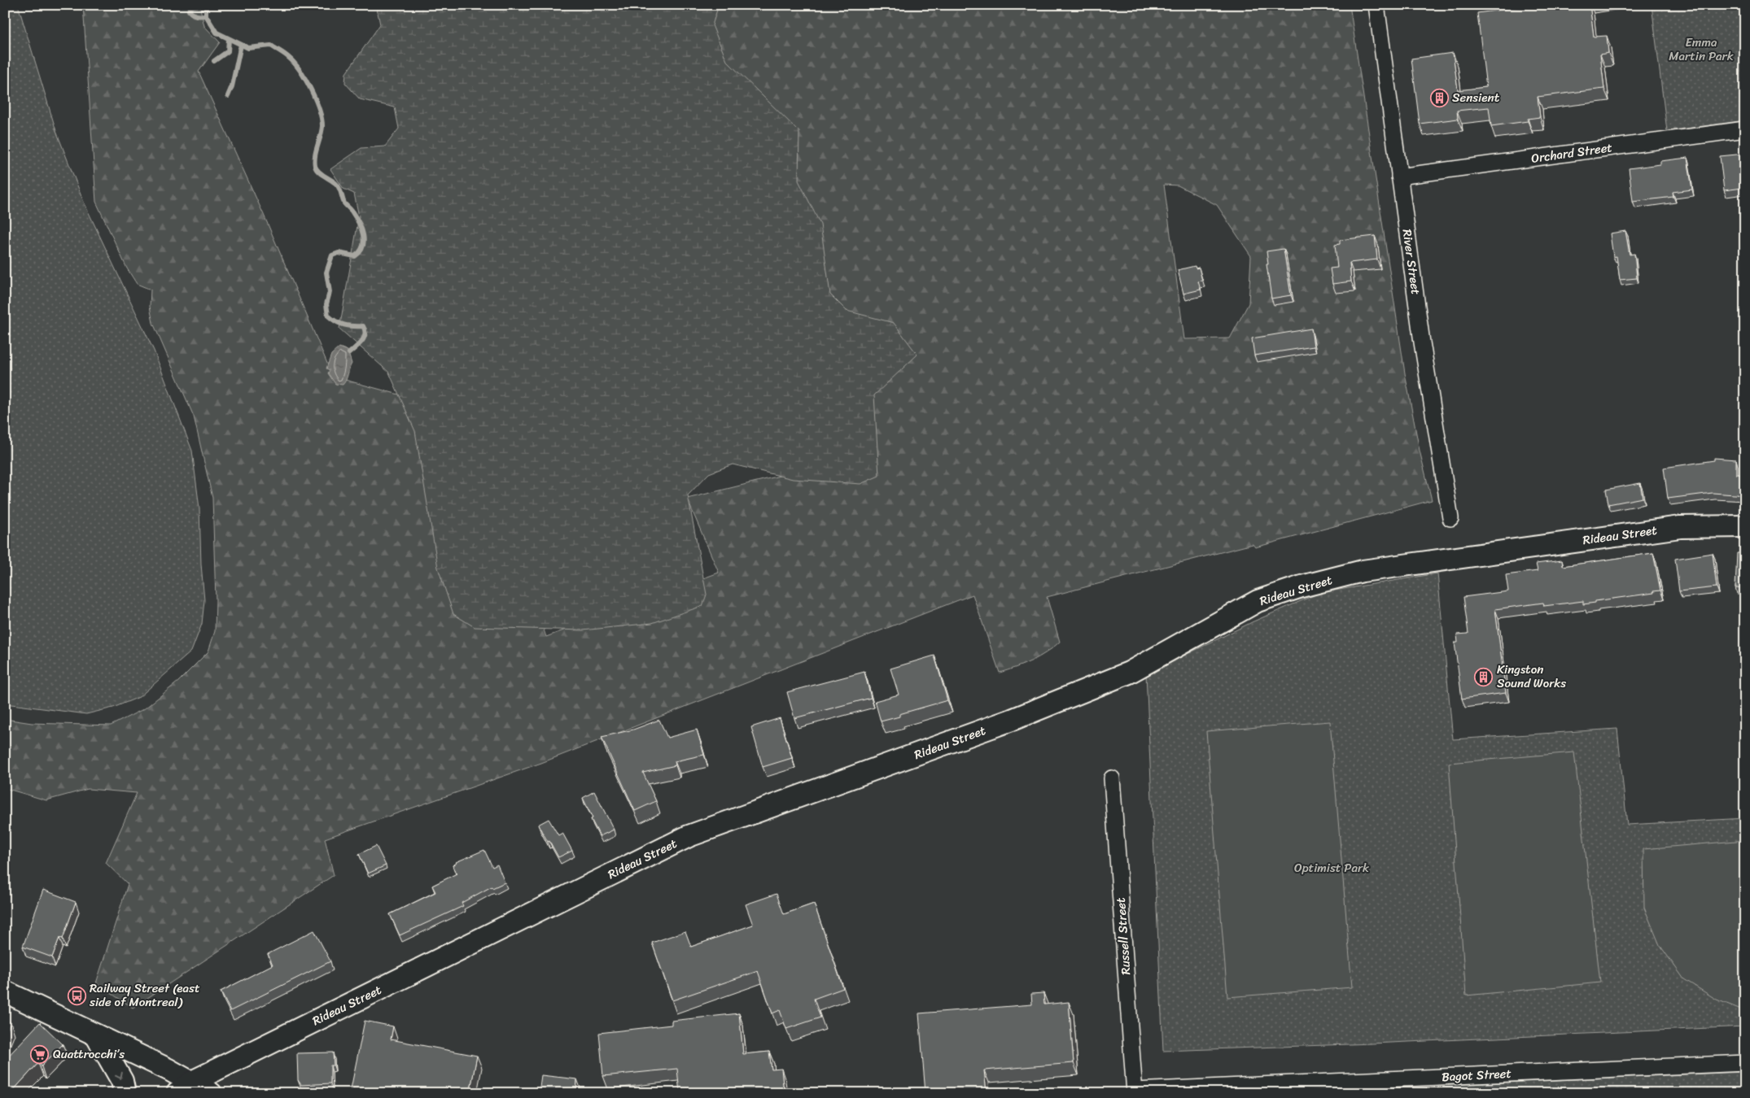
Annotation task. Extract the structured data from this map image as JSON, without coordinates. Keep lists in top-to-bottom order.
{
  "streets": {
    "street": [
      "Orchard Street",
      "River Street",
      "Rideau Street",
      "Russell Street",
      "Bagot Street"
    ]
  },
  "crossings": [
    ["Orchard Street", "River Street"],
    ["Russell Street", "Bagot Street"]
  ],
  "parks": ["Emma Martin Park", "Optimist Park"],
  "places": {
    "building": ["Sensient", "Kingston Sound Works"],
    "bus stop": ["Railway Street (east side of Montreal)"],
    "supermarket": ["Quattrocchi’s"]
  }
}
